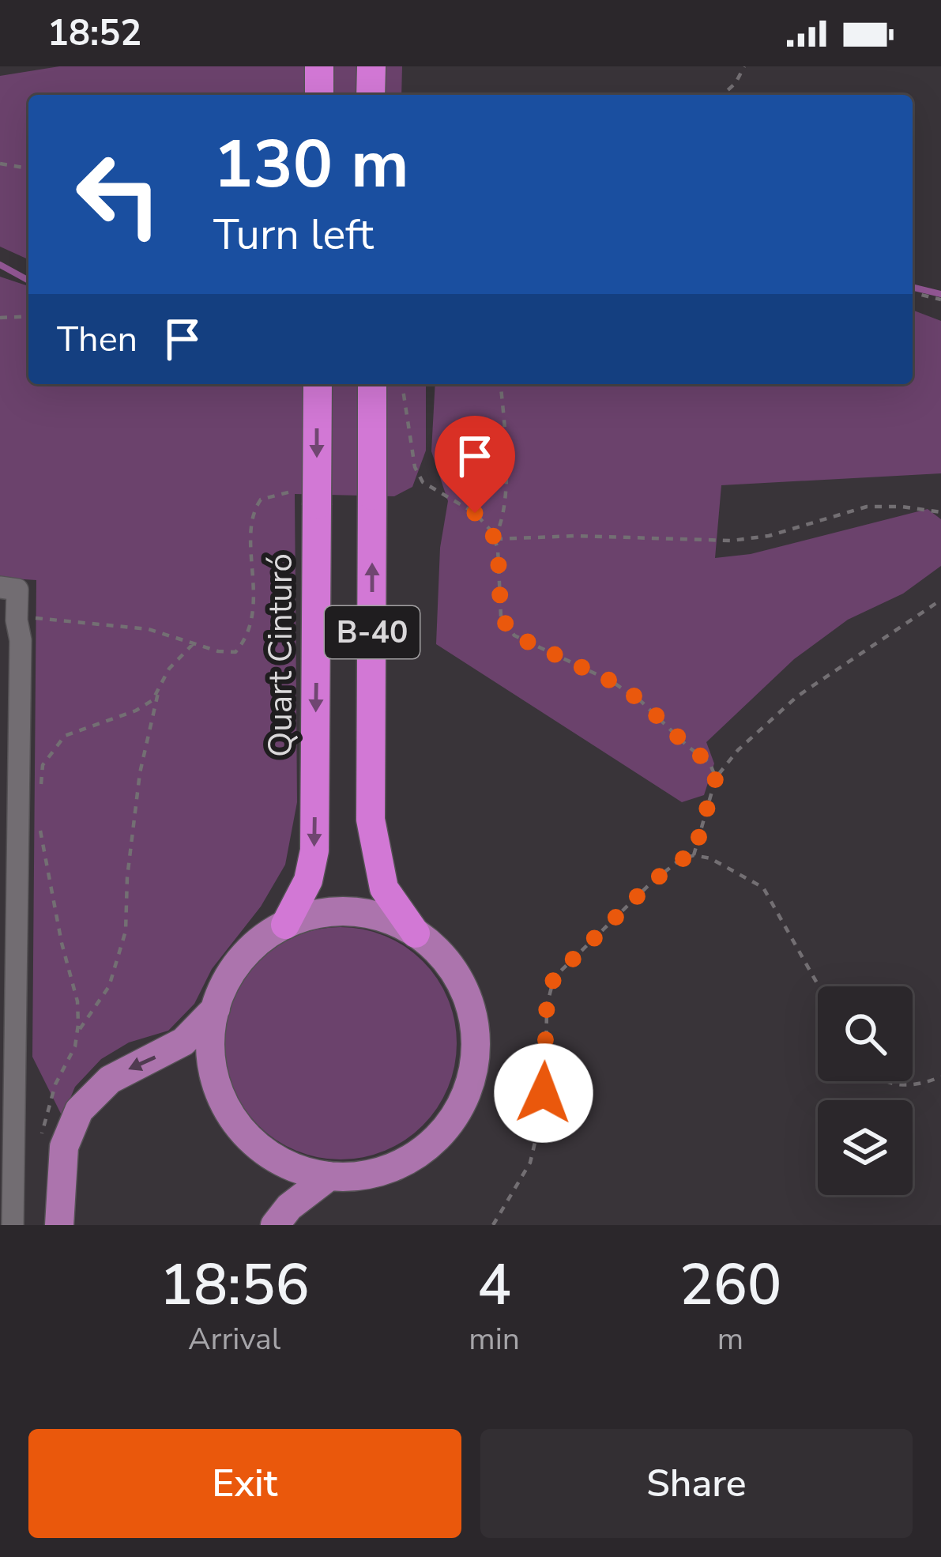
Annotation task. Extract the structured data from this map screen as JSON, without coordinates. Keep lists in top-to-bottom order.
{
  "streets": {
    "highway": ["B-40", "Quart Cinturó"]
  },
  "crossings": [
    ["B-40", "Quart Cinturó"]
  ],
  "page": {
    "status": "18:52",
    "turn": ["130 m", "Turn left"],
    "then": "Then",
    "eta": [
      "18:56",
      "Arrival",
      "4",
      "min",
      "260",
      "m"
    ],
    "buttons": ["Exit", "Share"]
  }
}
